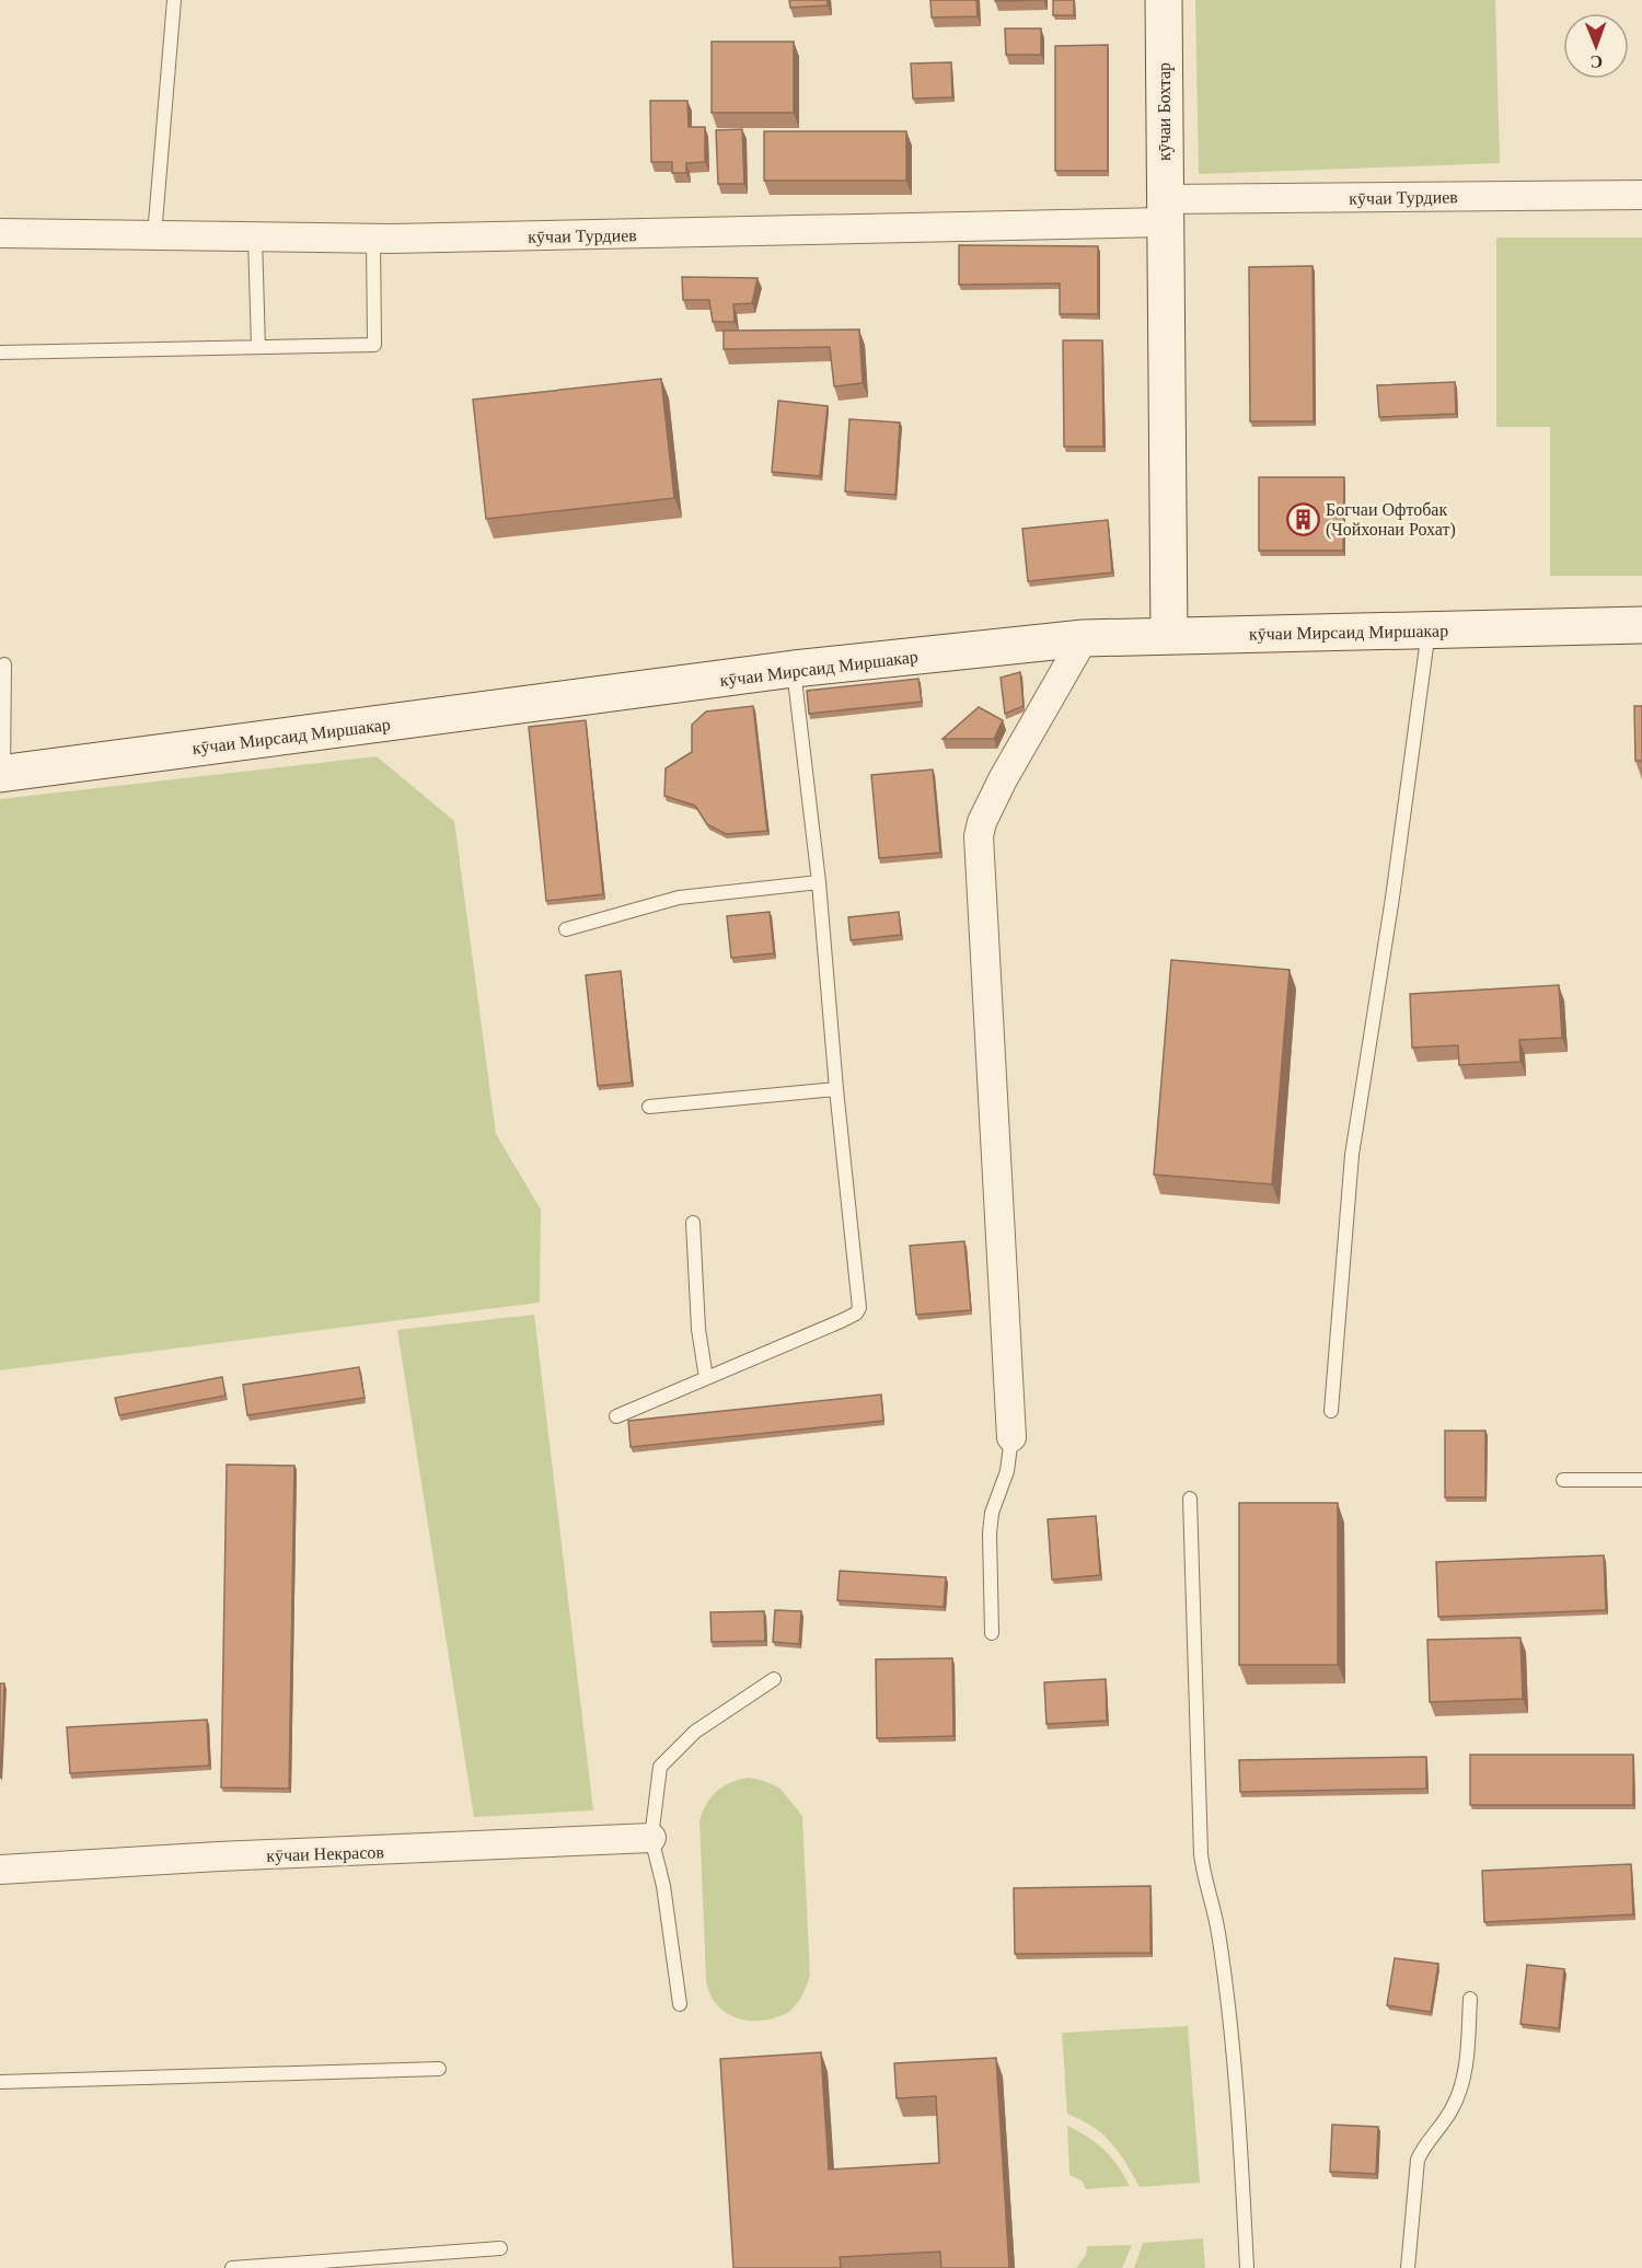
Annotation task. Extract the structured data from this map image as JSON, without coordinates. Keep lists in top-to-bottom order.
{
  "streets": {
    "street": [
      "кӯчаи Бохтар",
      "кӯчаи Турдиев",
      "кӯчаи Мирсаид Миршакар",
      "кӯчаи Некрасов"
    ]
  },
  "crossings": [
    ["кӯчаи Бохтар", "кӯчаи Турдиев"],
    ["кӯчаи Бохтар", "кӯчаи Мирсаид Миршакар"]
  ],
  "places": {
    "building": ["Богчаи Офтобак (Чойхонаи Рохат)"]
  },
  "north": "bottom"
}
